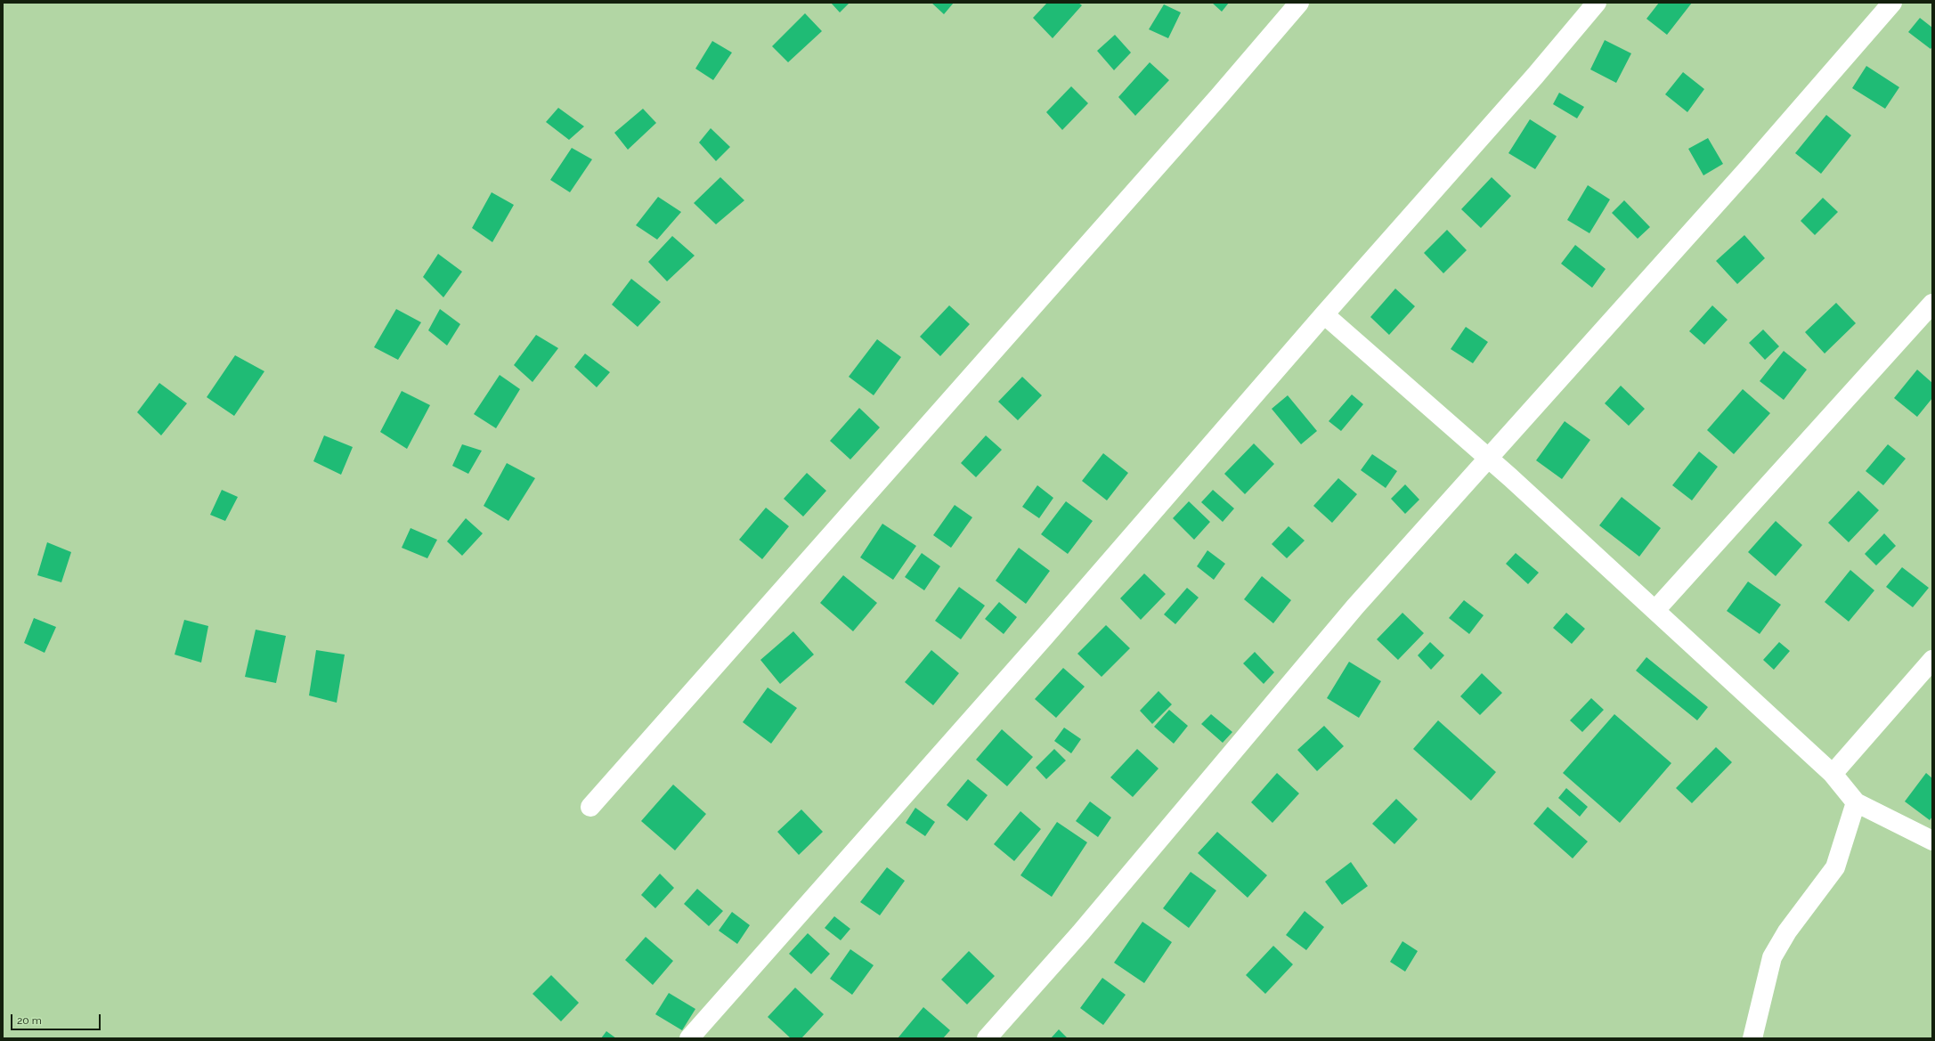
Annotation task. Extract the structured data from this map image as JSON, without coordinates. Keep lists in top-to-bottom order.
{
  "scale_bar": "20 m"
}
